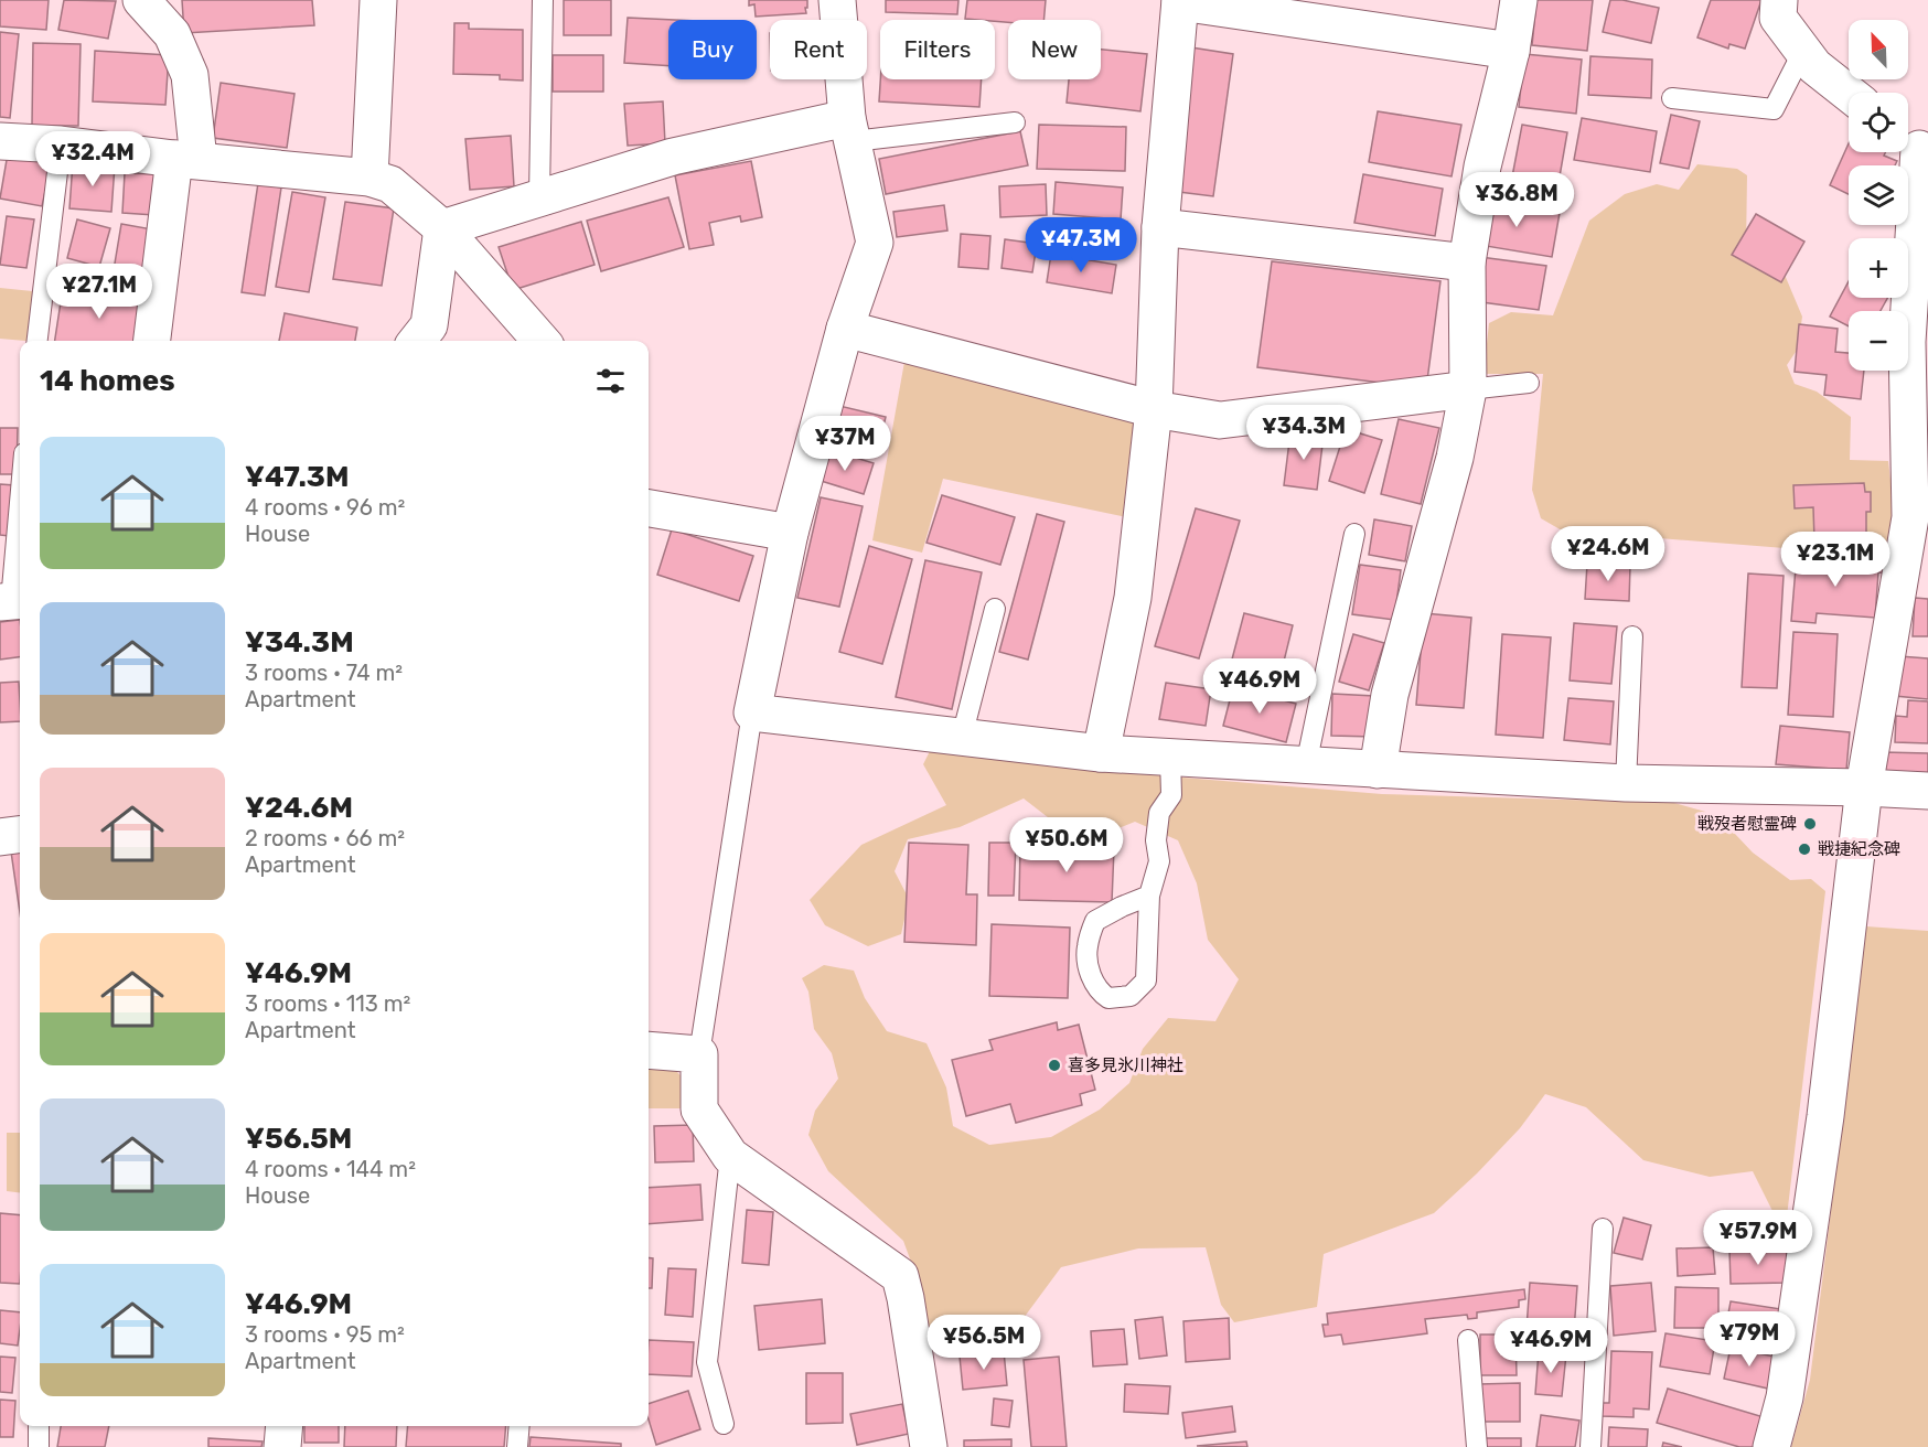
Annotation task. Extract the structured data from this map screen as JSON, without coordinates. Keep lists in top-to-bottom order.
{
  "places": ["戦歿者慰霊碑", "戦捷紀念碑", "喜多見氷川神社"],
  "north": "top left",
  "page": {
    "map_buttons": ["+", "−"],
    "chip": [
      "Buy",
      "Rent",
      "Filters",
      "New"
    ],
    "price": [
      "¥32.4M",
      "¥36.8M",
      "¥47.3M",
      "¥27.1M",
      "¥34.3M",
      "¥37M",
      "¥24.6M",
      "¥23.1M",
      "¥46.9M",
      "¥50.6M",
      "¥57.9M",
      "¥79M",
      "¥56.5M",
      "¥46.9M"
    ],
    "heading": "14 homes",
    "list": [
      {
        "name": "¥47.3M",
        "note": "4 rooms · 96 m² · House"
      },
      {
        "name": "¥34.3M",
        "note": "3 rooms · 74 m² · Apartment"
      },
      {
        "name": "¥24.6M",
        "note": "2 rooms · 66 m² · Apartment"
      },
      {
        "name": "¥46.9M",
        "note": "3 rooms · 113 m² · Apartment"
      },
      {
        "name": "¥56.5M",
        "note": "4 rooms · 144 m² · House"
      },
      {
        "name": "¥46.9M",
        "note": "3 rooms · 95 m² · Apartment"
      }
    ]
  }
}
